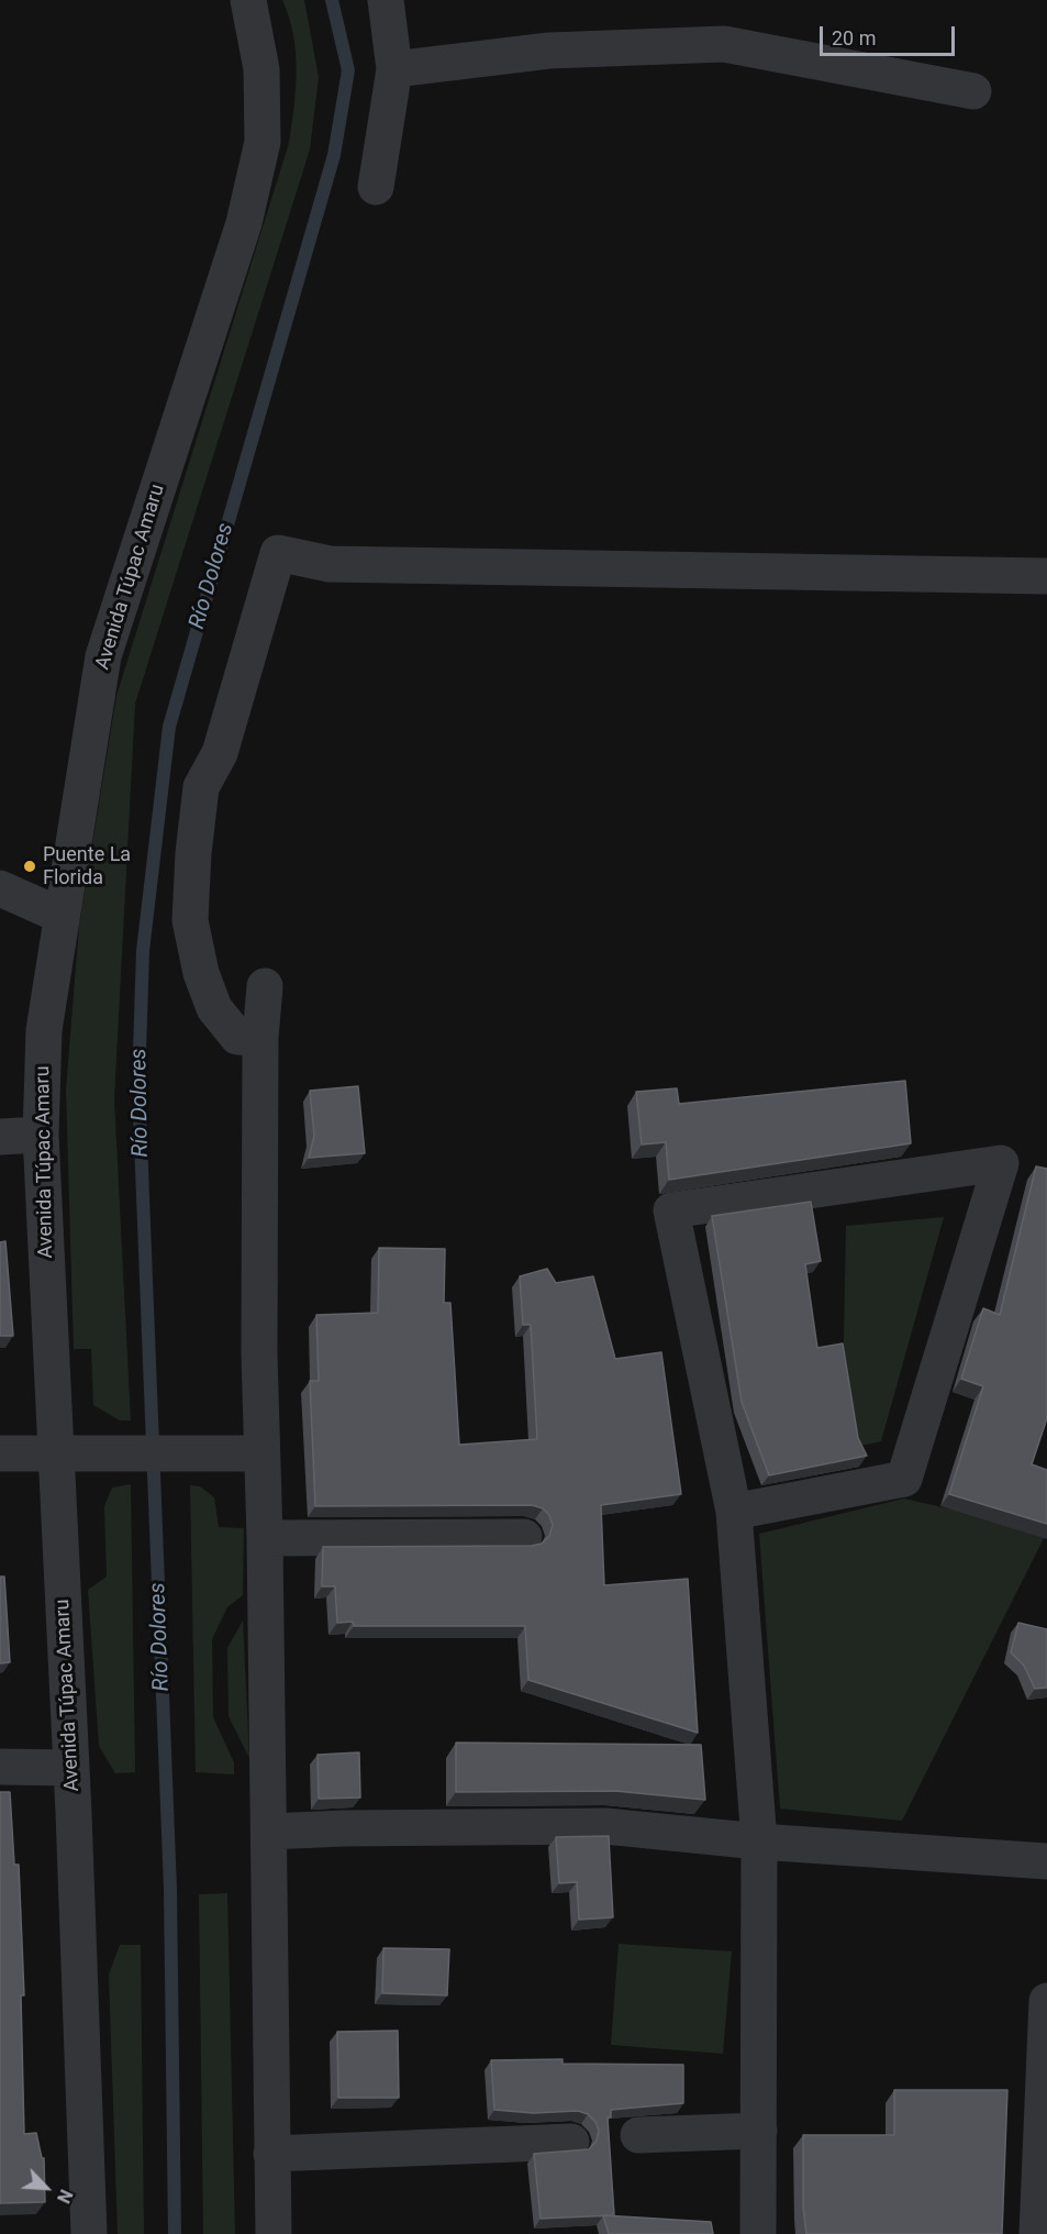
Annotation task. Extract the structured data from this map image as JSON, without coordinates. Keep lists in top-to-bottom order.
{
  "streets": {
    "street": ["Avenida Túpac Amaru"]
  },
  "water": ["Río Dolores"],
  "places": ["Puente La Florida"],
  "scale_bar": "20 m",
  "north": "bottom right"
}
